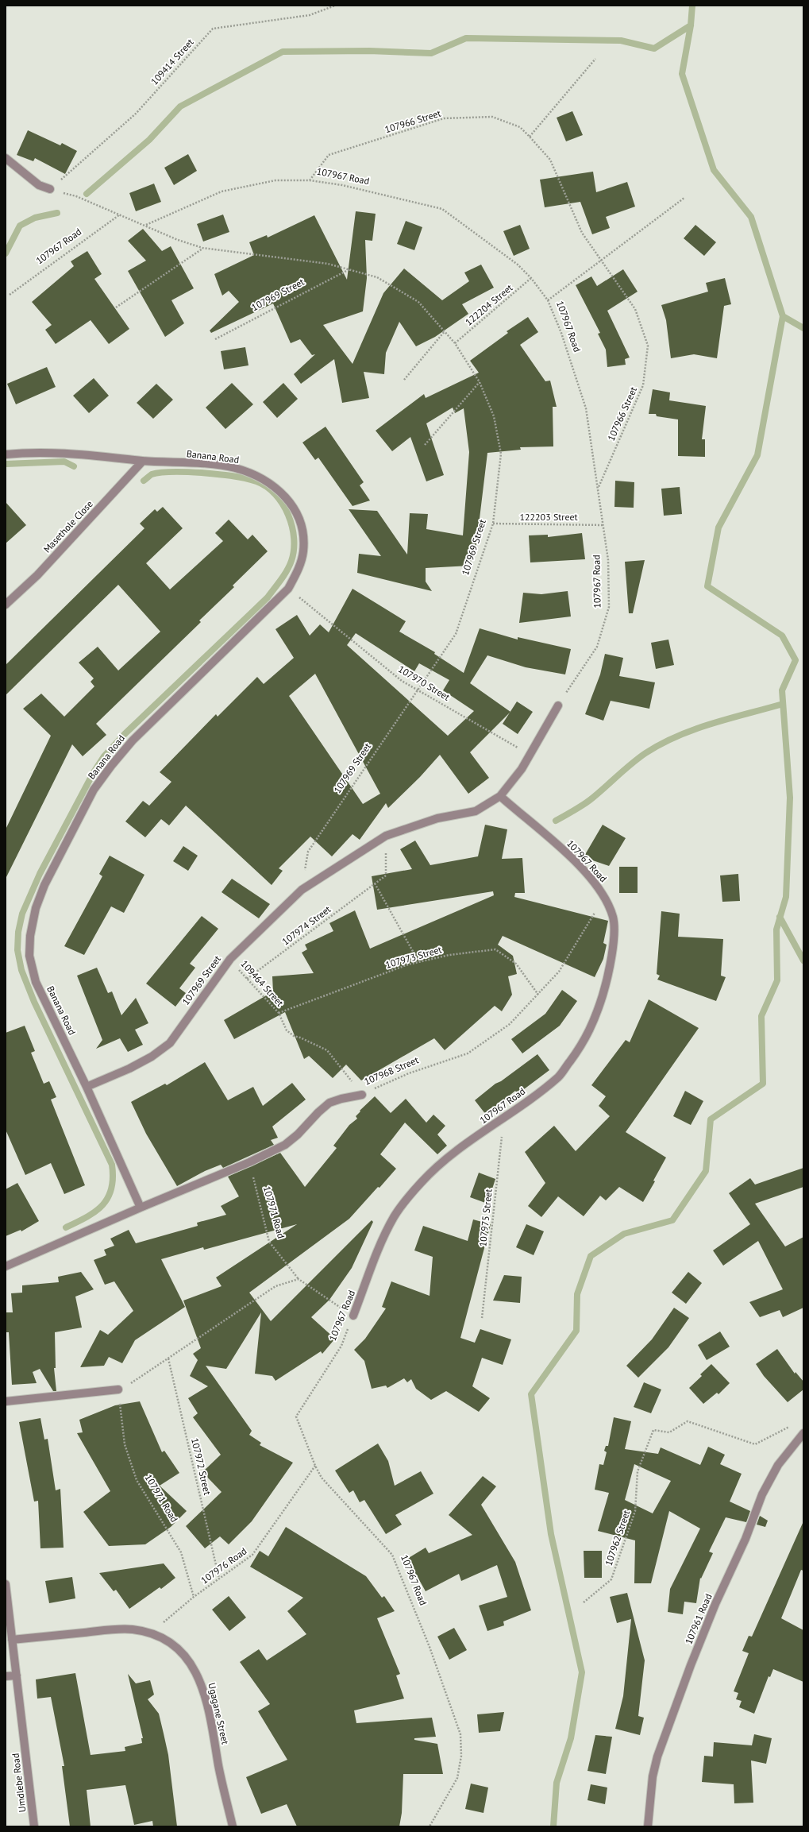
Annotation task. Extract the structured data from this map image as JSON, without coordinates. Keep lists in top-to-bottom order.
{
  "streets": {
    "street": [
      "107967 Road",
      "107969 Street",
      "Banana Road",
      "Masethole Close",
      "107968 Street",
      "107961 Road",
      "Ugagane Street",
      "Umdlebe Road"
    ],
    "path": [
      "109414 Street",
      "107966 Street",
      "122204 Street",
      "122203 Street",
      "107970 Street",
      "107974 Street",
      "107973 Street",
      "109464 Street",
      "107971 Road",
      "107975 Street",
      "107972 Street",
      "107962 Street",
      "107976 Road"
    ]
  },
  "crossings": [
    ["107966 Street", "107967 Road"],
    ["107967 Road", "107969 Street"],
    ["107967 Road", "122204 Street"],
    ["107967 Road", "122203 Street"],
    ["107967 Road", "107968 Street"],
    ["107967 Road", "107971 Road"],
    ["107967 Road", "107975 Street"],
    ["107967 Road", "107976 Road"],
    ["107969 Street", "122204 Street"],
    ["107969 Street", "Banana Road"],
    ["107969 Street", "122203 Street"],
    ["107969 Street", "107970 Street"],
    ["107969 Street", "109464 Street"],
    ["Banana Road", "Masethole Close"],
    ["Banana Road", "107970 Street"],
    ["Banana Road", "107968 Street"],
    ["107974 Street", "109464 Street"],
    ["107973 Street", "109464 Street"],
    ["107973 Street", "107968 Street"],
    ["109464 Street", "107968 Street"],
    ["107968 Street", "107971 Road"],
    ["107971 Road", "107976 Road"],
    ["107972 Street", "107976 Road"],
    ["107976 Road", "Ugagane Street"],
    ["Ugagane Street", "Umdlebe Road"]
  ]
}
